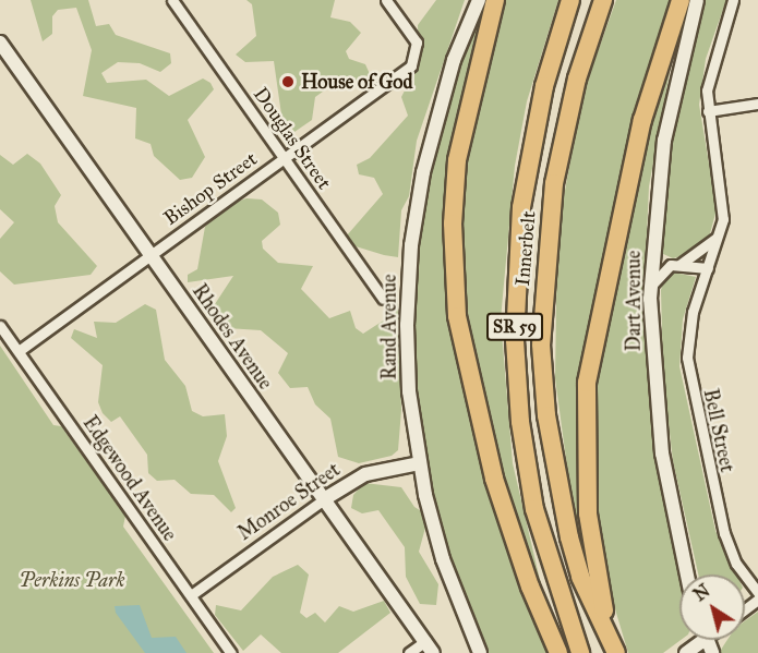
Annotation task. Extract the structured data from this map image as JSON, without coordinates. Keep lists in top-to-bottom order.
{
  "streets": {
    "highway": ["Innerbelt", "SR 59"],
    "main road": [
      "Dart Avenue",
      "Rand Avenue",
      "Rhodes Avenue",
      "Monroe Street"
    ],
    "street": [
      "Douglas Street",
      "Bishop Street",
      "Bell Street",
      "Edgewood Avenue"
    ]
  },
  "crossings": [
    ["Douglas Street", "Bishop Street"],
    ["Bishop Street", "Rhodes Avenue"],
    ["Bishop Street", "Edgewood Avenue"],
    ["Rand Avenue", "Monroe Street"],
    ["Rhodes Avenue", "Monroe Street"],
    ["Edgewood Avenue", "Monroe Street"]
  ],
  "parks": ["Perkins Park"],
  "places": ["House of God"],
  "north": "top left"
}
